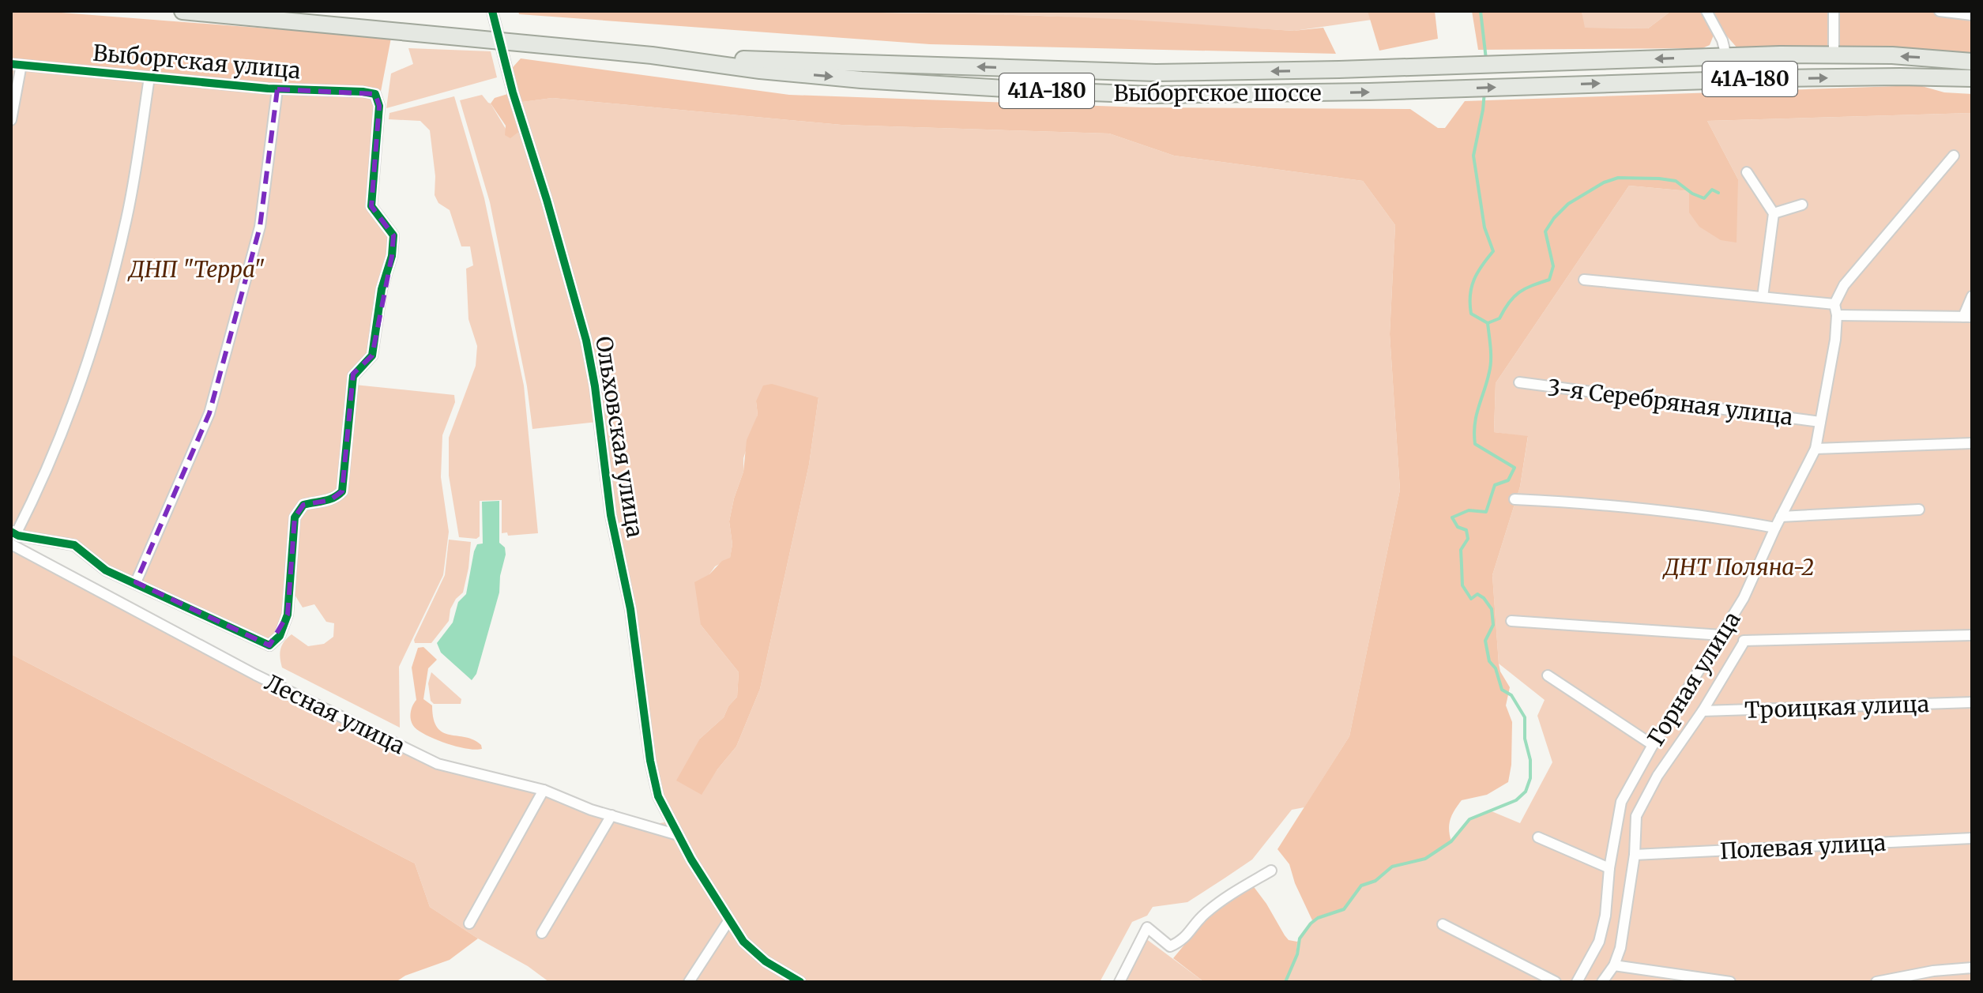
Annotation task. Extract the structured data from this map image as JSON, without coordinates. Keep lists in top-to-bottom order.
{
  "streets": {
    "main road": ["41А-180", "Выборгское шоссе"],
    "street": [
      "Выборгская улица",
      "3-я Серебряная улица",
      "Ольховская улица",
      "Горная улица",
      "Троицкая улица",
      "Лесная улица",
      "Полевая улица"
    ]
  },
  "crossings": [
    ["41А-180", "Выборгское шоссе"],
    ["Выборгское шоссе", "Ольховская улица"],
    ["3-я Серебряная улица", "Горная улица"],
    ["Ольховская улица", "Лесная улица"]
  ],
  "parks": ["ДНП \"Терра\"", "ДНТ Поляна-2"]
}
